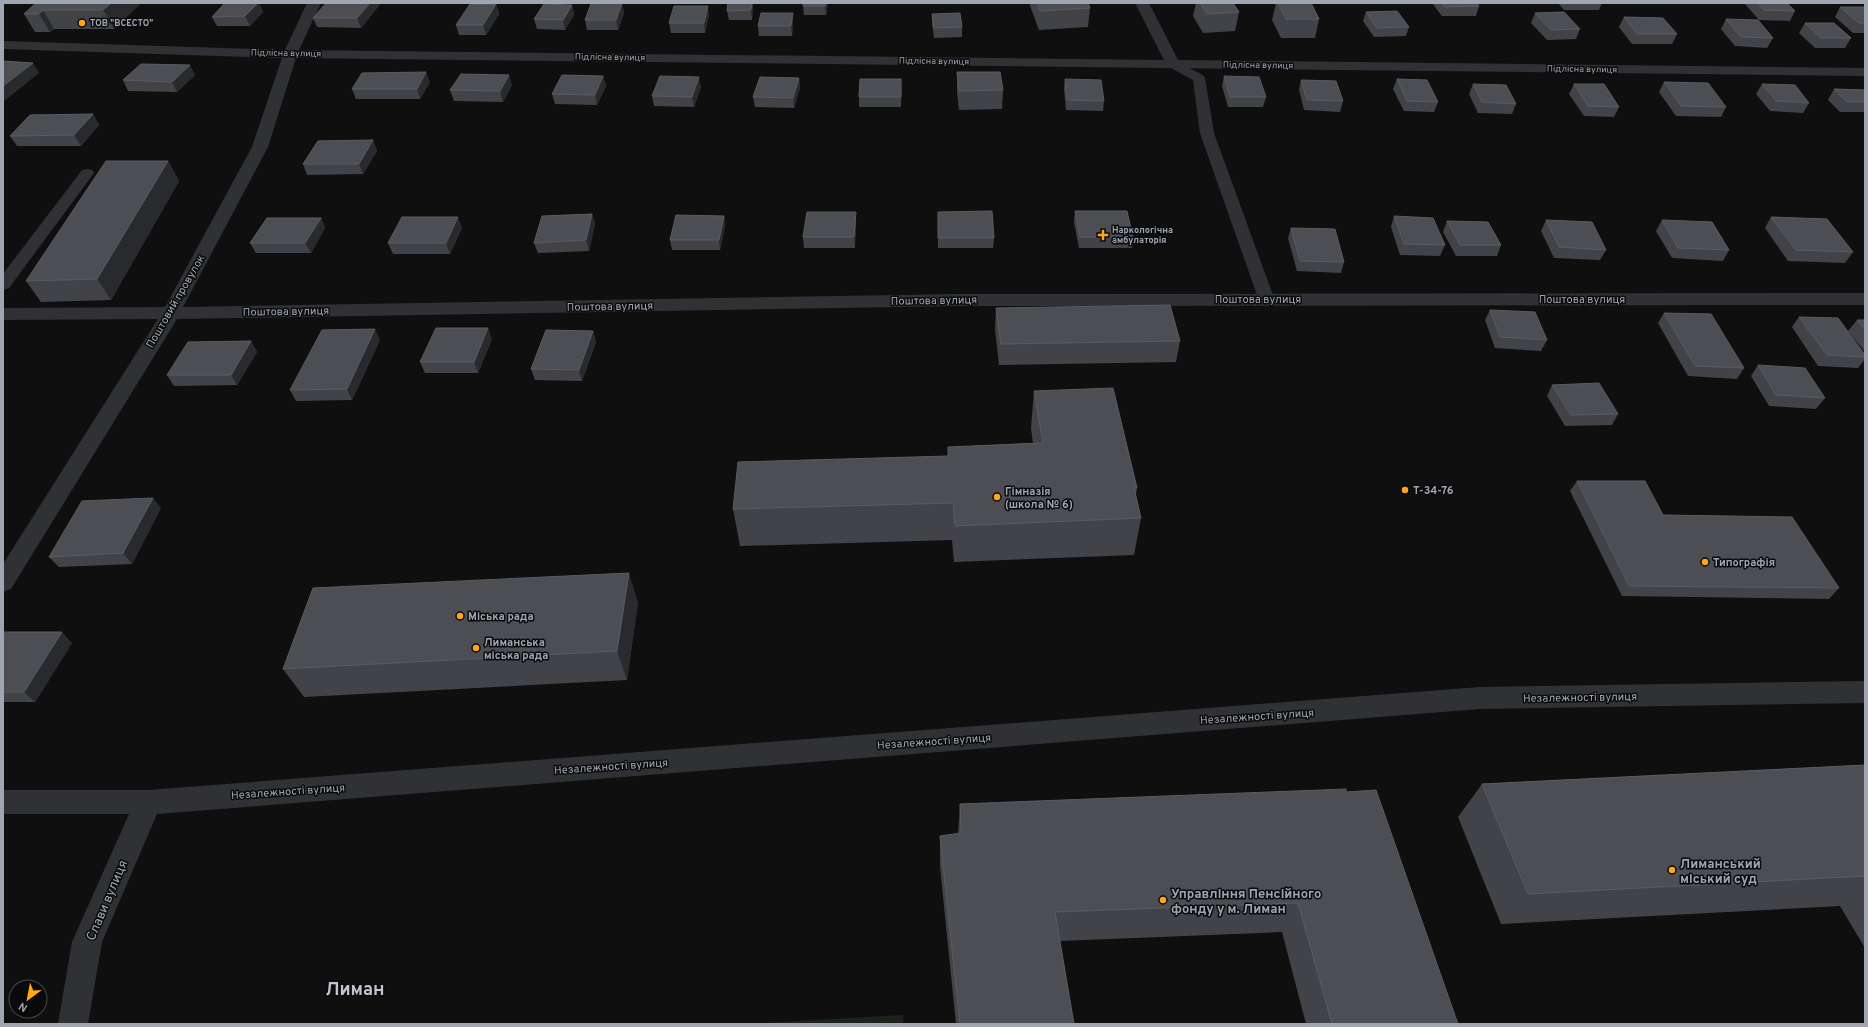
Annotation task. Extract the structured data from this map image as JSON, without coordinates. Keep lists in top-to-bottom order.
{
  "streets": {
    "street": [
      "Підлісна вулиця",
      "Поштова вулиця",
      "Поштовий провулок",
      "Незалежності вулиця",
      "Слави вулиця"
    ]
  },
  "crossings": [
    ["Підлісна вулиця", "Поштовий провулок"],
    ["Поштова вулиця", "Поштовий провулок"],
    ["Незалежності вулиця", "Слави вулиця"]
  ],
  "districts": ["Лиман"],
  "places": {
    "other": [
      "ТОВ \"ВСЕСТО\"",
      "Т-34-76",
      "Гімназія (школа № 6)",
      "Типографія",
      "Міська рада",
      "Лиманська міська рада",
      "Лиманський міський суд",
      "Управління Пенсійного фонду у м. Лиман"
    ],
    "health": ["Наркологічна амбулаторія"]
  },
  "north": "bottom left"
}
